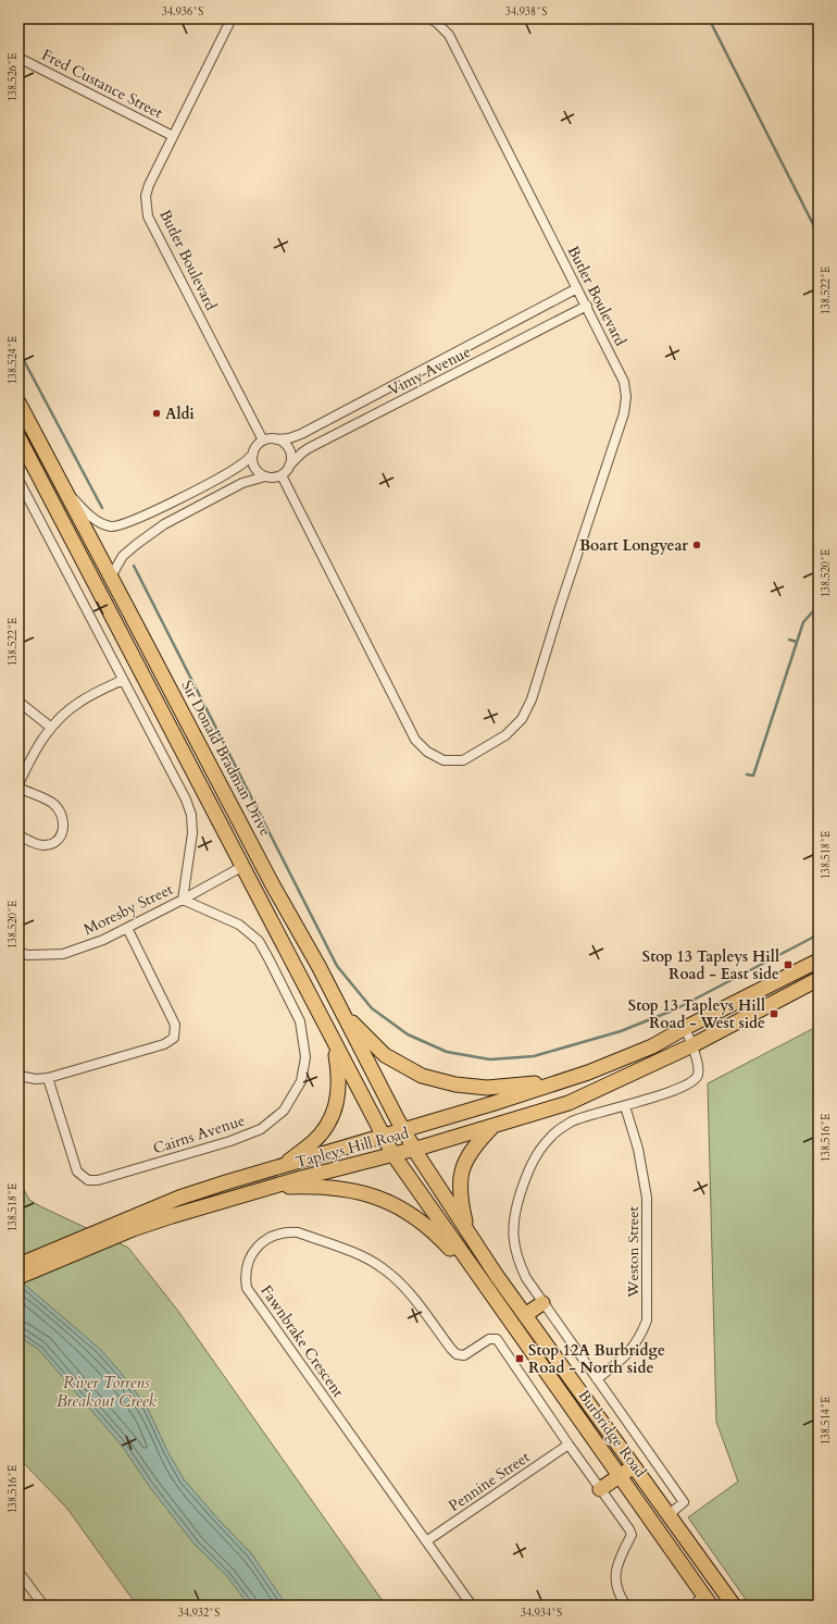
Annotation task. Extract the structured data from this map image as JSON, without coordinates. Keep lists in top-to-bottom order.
{
  "streets": {
    "main road": ["Sir Donald Bradman Drive", "Tapleys Hill Road", "Burbridge Road"],
    "street": [
      "Fred Custance Street",
      "Butler Boulevard",
      "Vimy Avenue",
      "Moresby Street",
      "Cairns Avenue",
      "Weston Street",
      "Fawnbrake Crescent",
      "Pennine Street"
    ]
  },
  "crossings": [
    ["Fred Custance Street", "Butler Boulevard"],
    ["Butler Boulevard", "Vimy Avenue"],
    ["Sir Donald Bradman Drive", "Tapleys Hill Road"],
    ["Sir Donald Bradman Drive", "Burbridge Road"],
    ["Moresby Street", "Cairns Avenue"],
    ["Tapleys Hill Road", "Burbridge Road"],
    ["Weston Street", "Burbridge Road"],
    ["Fawnbrake Crescent", "Pennine Street"]
  ],
  "water": ["River Torrens Breakout Creek"],
  "places": {
    "other": ["Aldi", "Boart Longyear"],
    "transit": ["Stop 13 Tapleys Hill Road - East side", "Stop 13 Tapleys Hill Road - West side", "Stop 12A Burbridge Road - North side"]
  },
  "coordinates": [
    "34.936°S",
    "34.938°S",
    "138.526°E",
    "138.522°E",
    "138.524°E",
    "138.520°E",
    "138.518°E",
    "138.516°E",
    "138.514°E",
    "34.932°S",
    "34.934°S"
  ]
}
